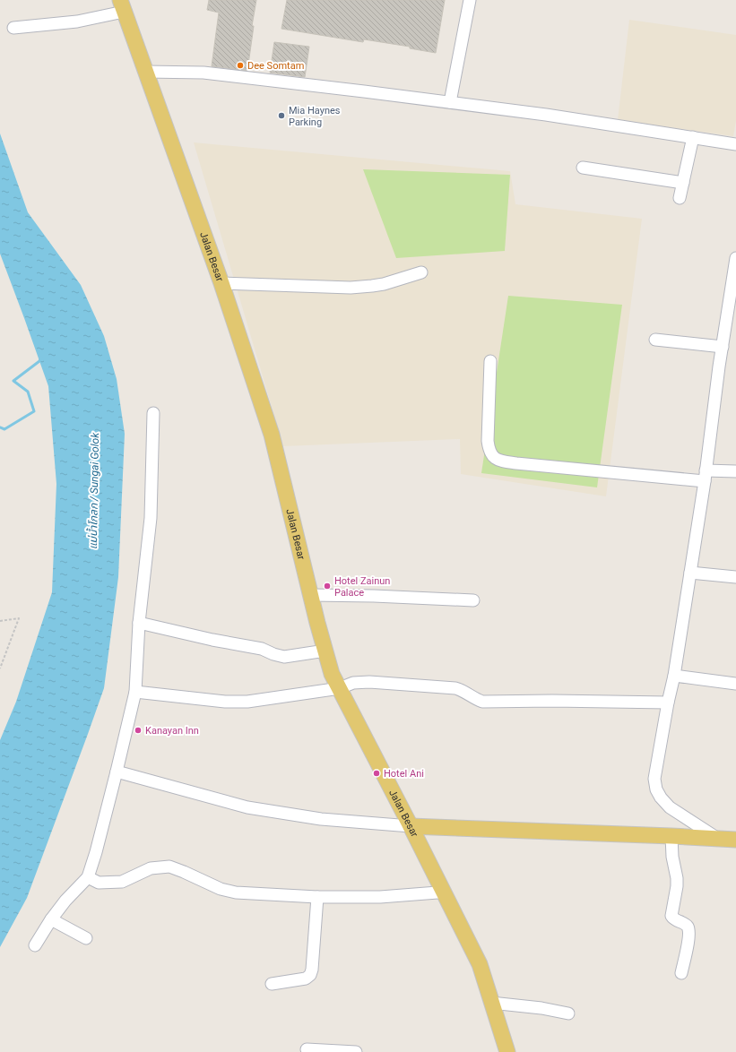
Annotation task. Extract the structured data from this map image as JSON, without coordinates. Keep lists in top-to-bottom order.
{
  "streets": {
    "main road": ["Jalan Besar"]
  },
  "water": ["แม่น้ำโกลก / Sungai Golok"],
  "places": [
    "Dee Somtam",
    "Mia Haynes Parking",
    "Hotel Zainun Palace",
    "Kanayan Inn",
    "Hotel Ani"
  ]
}
